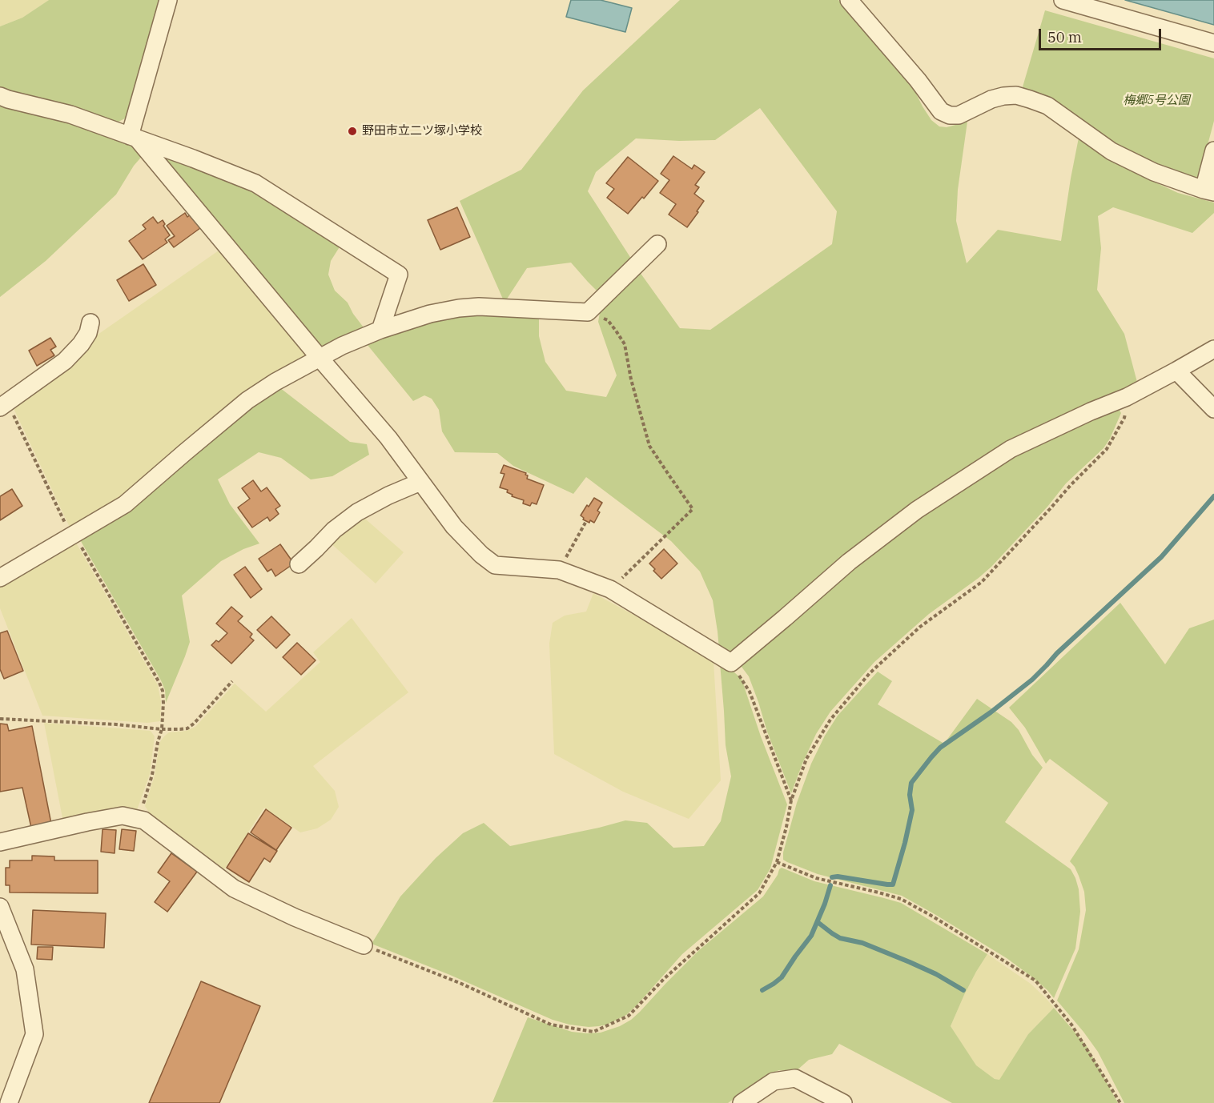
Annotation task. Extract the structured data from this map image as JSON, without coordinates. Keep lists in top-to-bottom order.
{
  "parks": ["梅郷5号公園"],
  "places": ["野田市立二ツ塚小学校"],
  "scale_bar": "50 m"
}
